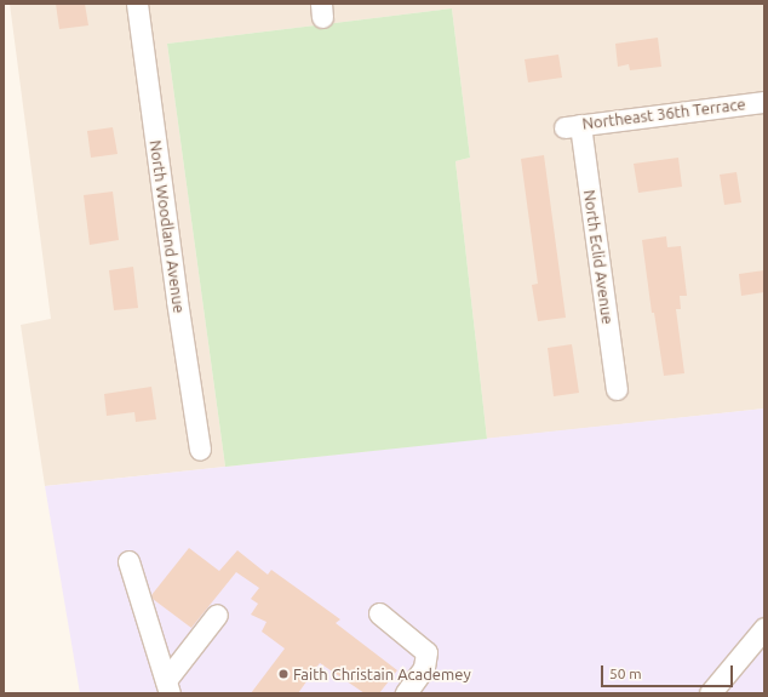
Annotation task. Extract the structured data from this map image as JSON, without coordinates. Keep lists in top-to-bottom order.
{
  "streets": {
    "street": ["Northeast 36th Terrace", "North Woodland Avenue", "North Eclid Avenue"]
  },
  "crossings": [
    ["Northeast 36th Terrace", "North Eclid Avenue"]
  ],
  "places": ["Faith Christain Academey"],
  "scale_bar": "50 m"
}
